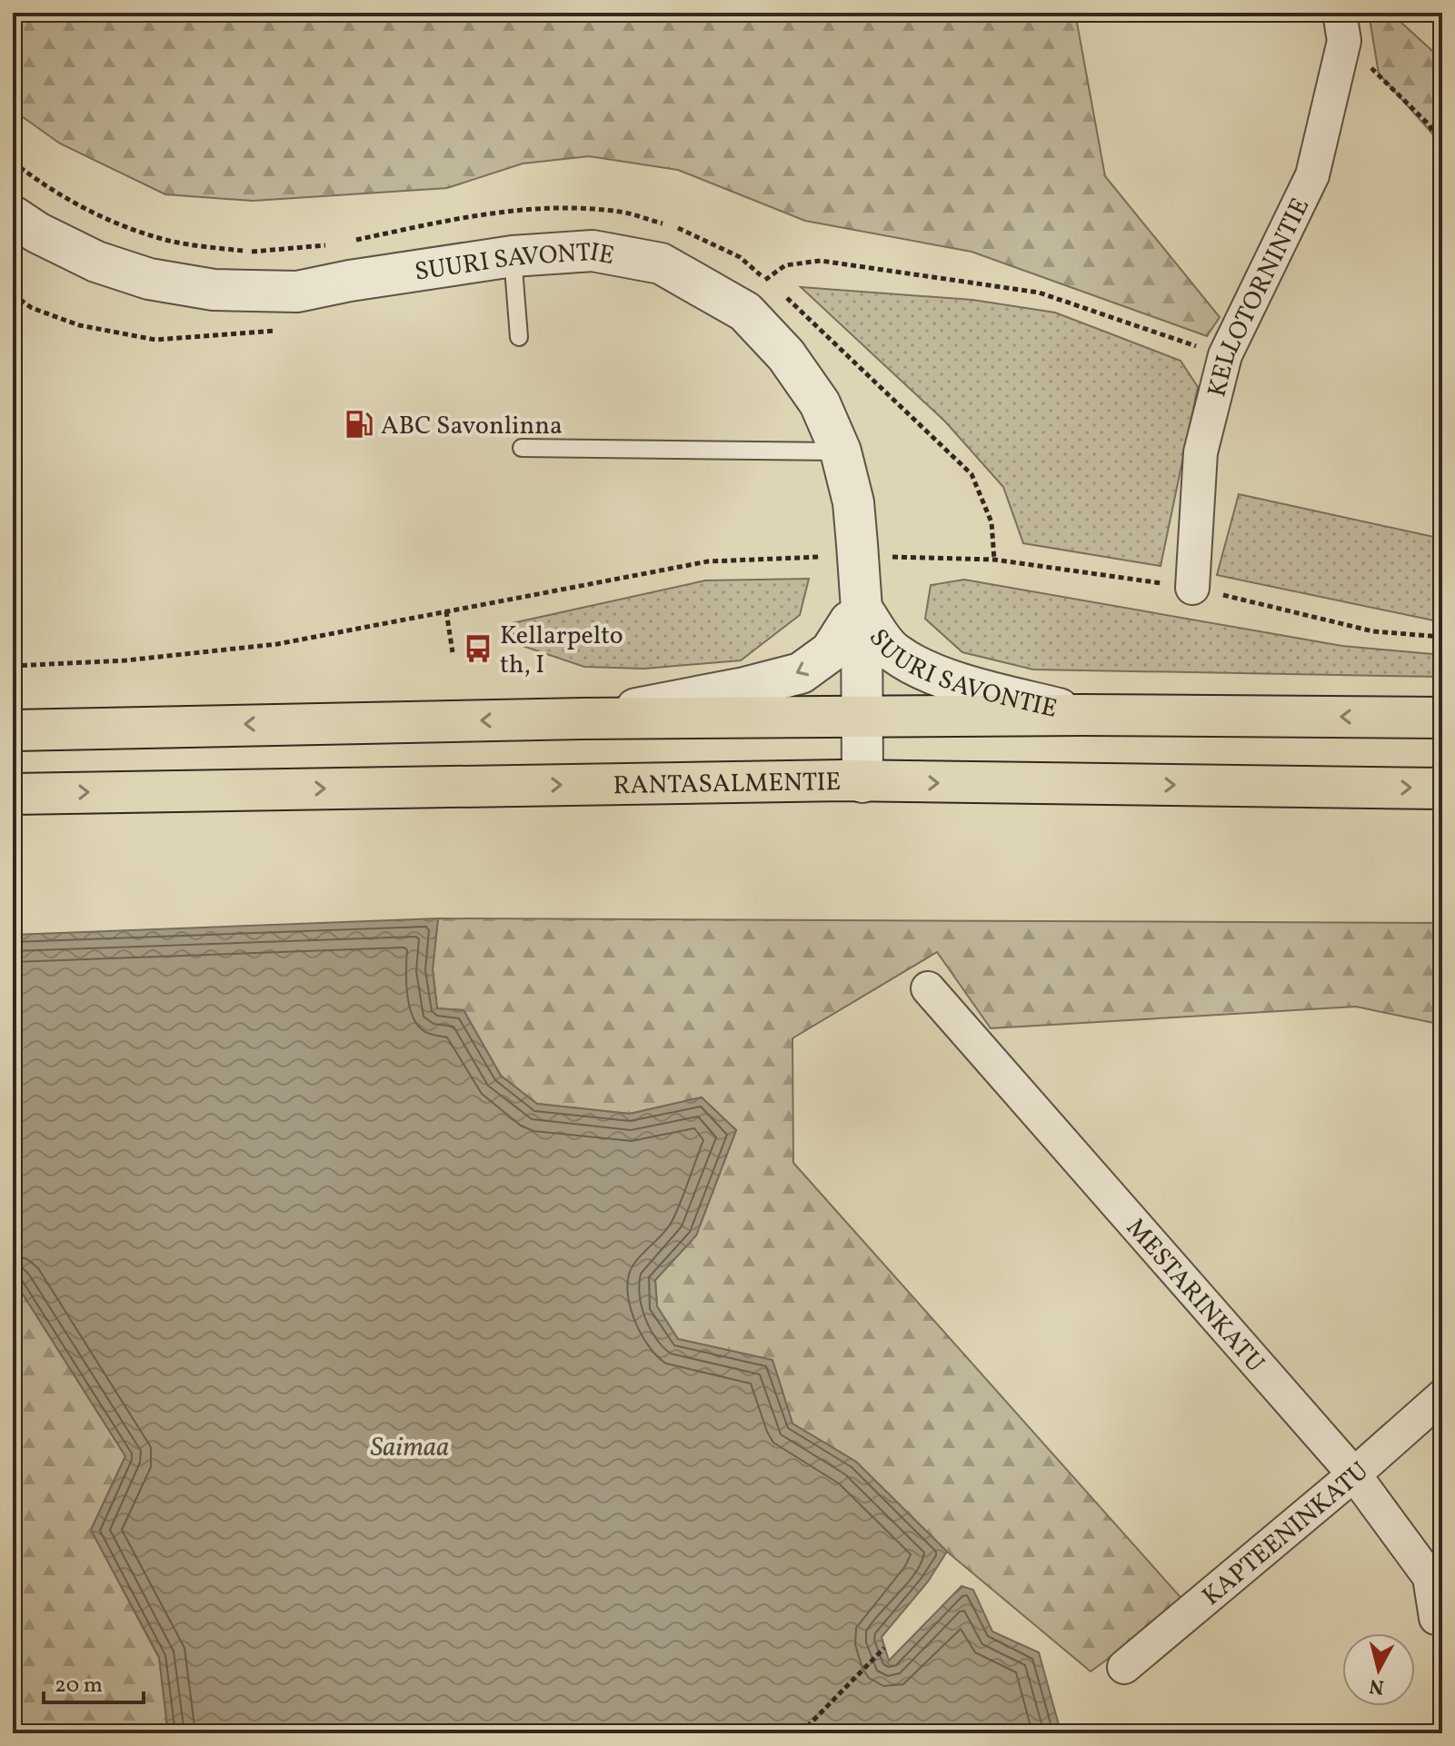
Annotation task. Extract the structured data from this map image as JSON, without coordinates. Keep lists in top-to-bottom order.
{
  "streets": {
    "highway": ["RANTASALMENTIE"],
    "street": [
      "SUURI SAVONTIE",
      "KELLOTORNINTIE",
      "MESTARINKATU",
      "KAPTEENINKATU"
    ]
  },
  "crossings": [
    ["SUURI SAVONTIE", "RANTASALMENTIE"],
    ["MESTARINKATU", "KAPTEENINKATU"]
  ],
  "water": ["Saimaa"],
  "places": {
    "fuel station": ["ABC Savonlinna"],
    "bus stop": ["Kellarpelto th, I"]
  },
  "scale_bar": "20 m",
  "north": "bottom"
}
